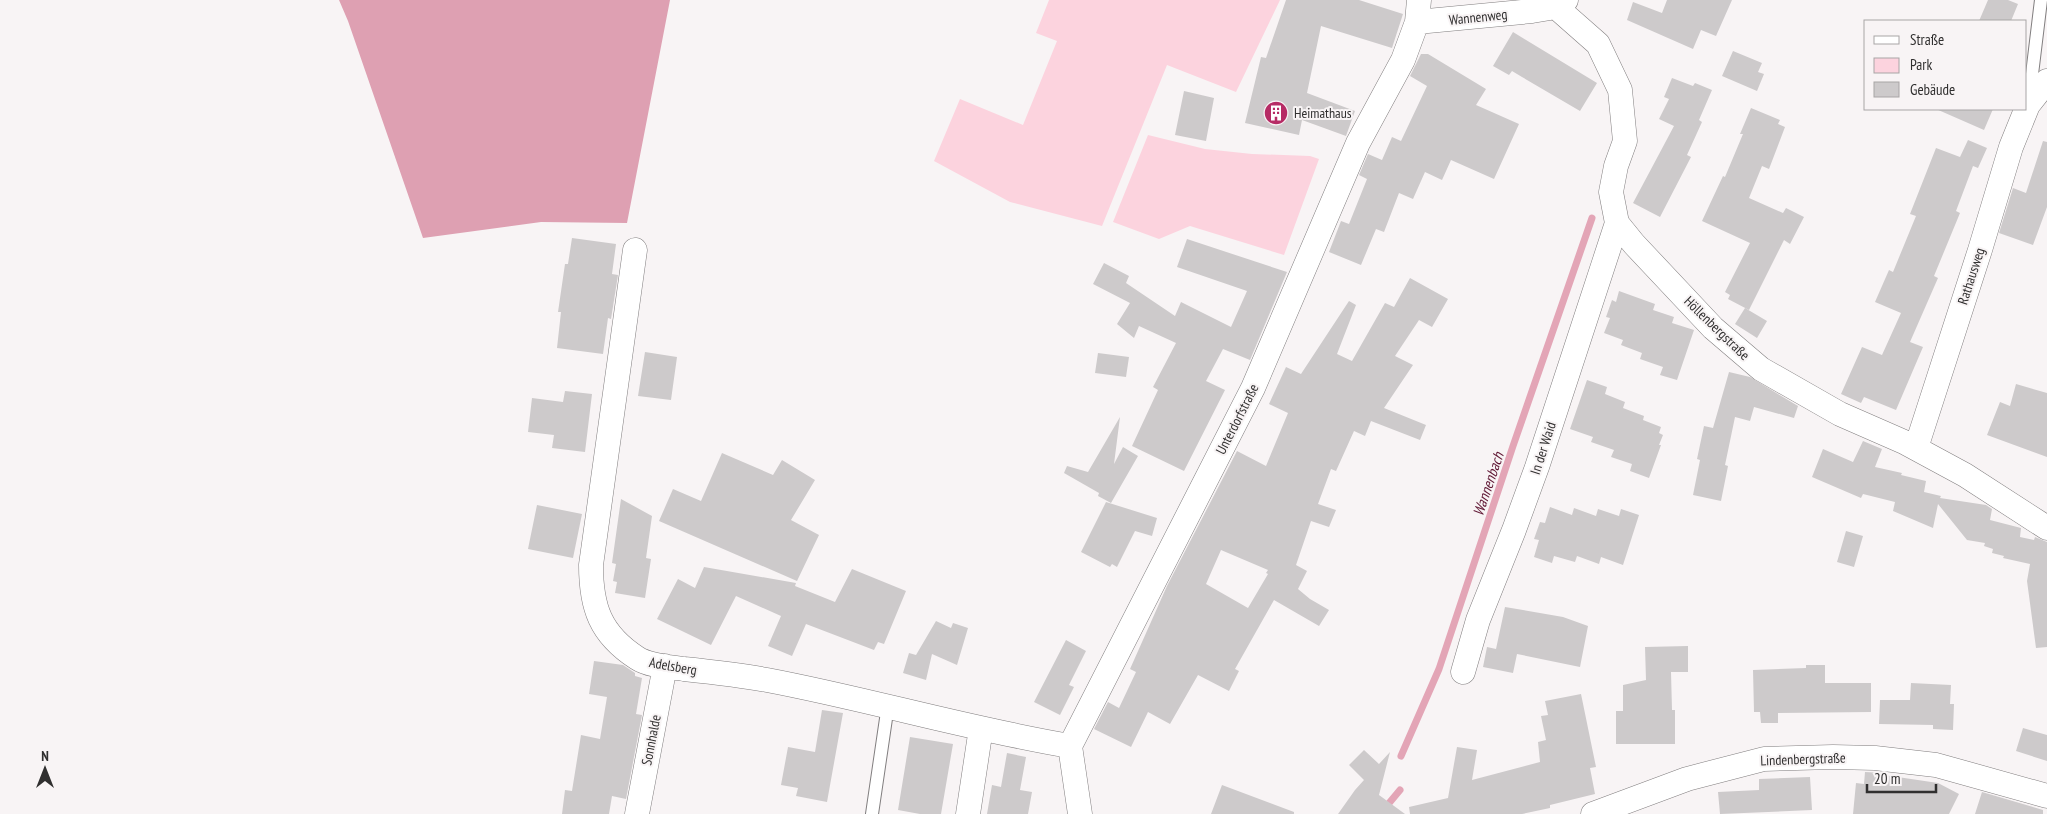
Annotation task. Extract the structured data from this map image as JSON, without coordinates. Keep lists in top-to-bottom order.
{
  "streets": {
    "street": [
      "Wannenweg",
      "Rathausweg",
      "Höllenbergstraße",
      "Unterdorfstraße",
      "In der Waid",
      "Adelsberg",
      "Sonnhalde",
      "Lindenbergstraße"
    ]
  },
  "crossings": [
    ["Wannenweg", "Höllenbergstraße"],
    ["Wannenweg", "Unterdorfstraße"],
    ["Rathausweg", "Höllenbergstraße"],
    ["Höllenbergstraße", "In der Waid"],
    ["Unterdorfstraße", "Adelsberg"],
    ["Adelsberg", "Sonnhalde"]
  ],
  "water": ["Wannenbach"],
  "places": {
    "building": ["Heimathaus"]
  },
  "legend": ["Straße", "Park", "Gebäude"],
  "scale_bar": "20 m",
  "north": "top"
}
